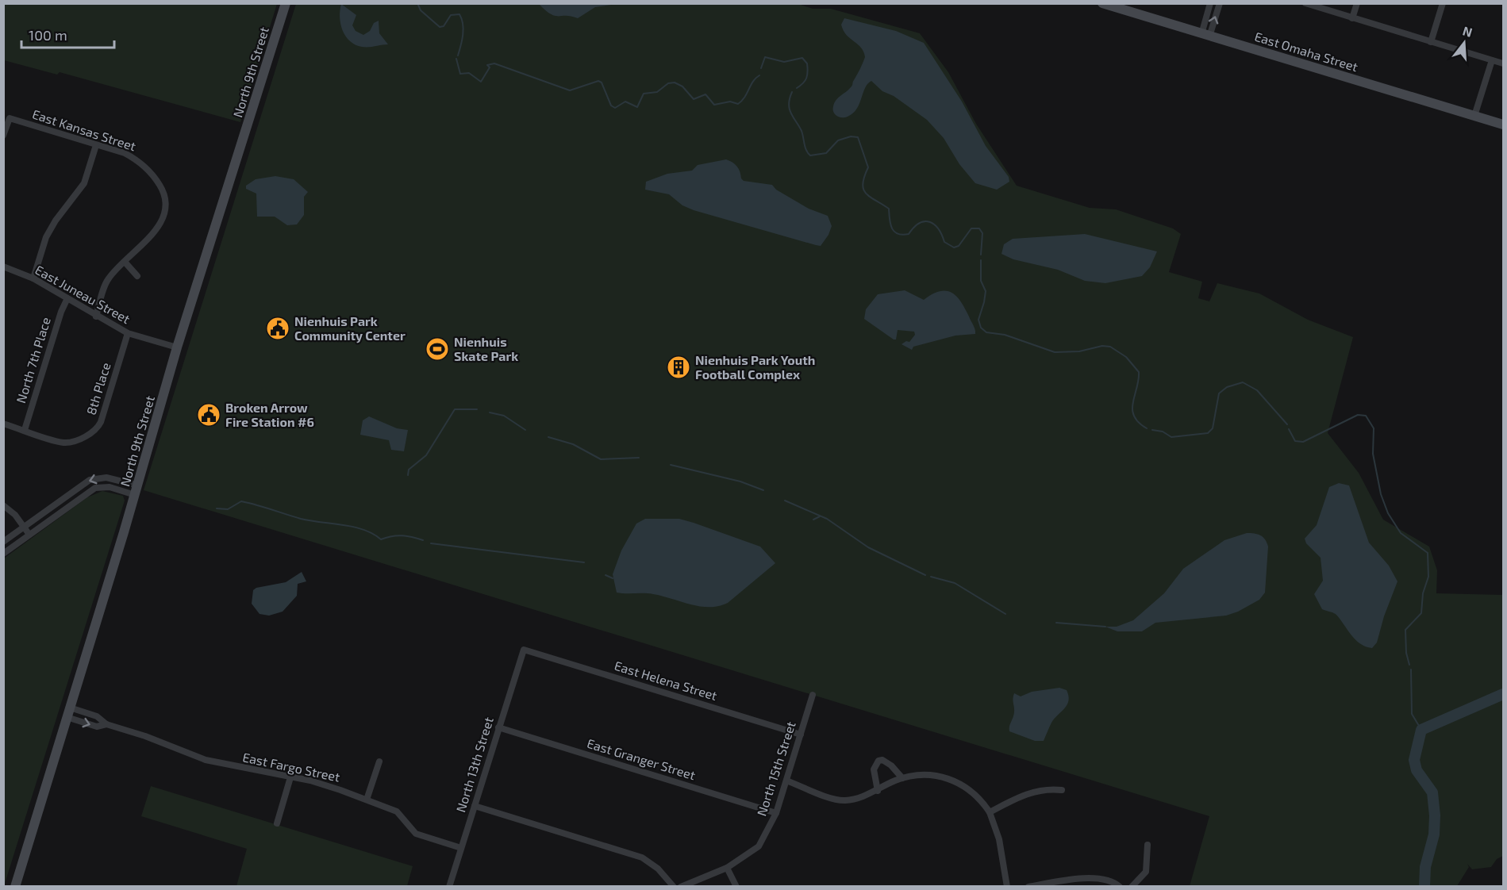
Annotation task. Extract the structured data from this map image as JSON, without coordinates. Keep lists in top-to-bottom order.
{
  "streets": {
    "main road": ["East Omaha Street", "North 9th Street"],
    "street": [
      "East Kansas Street",
      "East Juneau Street",
      "North 7th Place",
      "8th Place",
      "East Helena Street",
      "East Granger Street",
      "North 13th Street",
      "East Fargo Street",
      "North 15th Street"
    ]
  },
  "crossings": [
    ["North 9th Street", "East Juneau Street"],
    ["North 9th Street", "East Fargo Street"],
    ["East Juneau Street", "North 7th Place"],
    ["East Juneau Street", "8th Place"],
    ["North 7th Place", "8th Place"],
    ["East Helena Street", "North 13th Street"],
    ["East Helena Street", "North 15th Street"],
    ["East Granger Street", "North 13th Street"],
    ["East Granger Street", "North 15th Street"],
    ["North 13th Street", "East Fargo Street"]
  ],
  "places": {
    "public building": ["Nienhuis Park Community Center", "Broken Arrow Fire Station #6"],
    "sports": ["Nienhuis Skate Park"],
    "building": ["Nienhuis Park Youth Football Complex"]
  },
  "scale_bar": "100 m",
  "north": "top"
}
